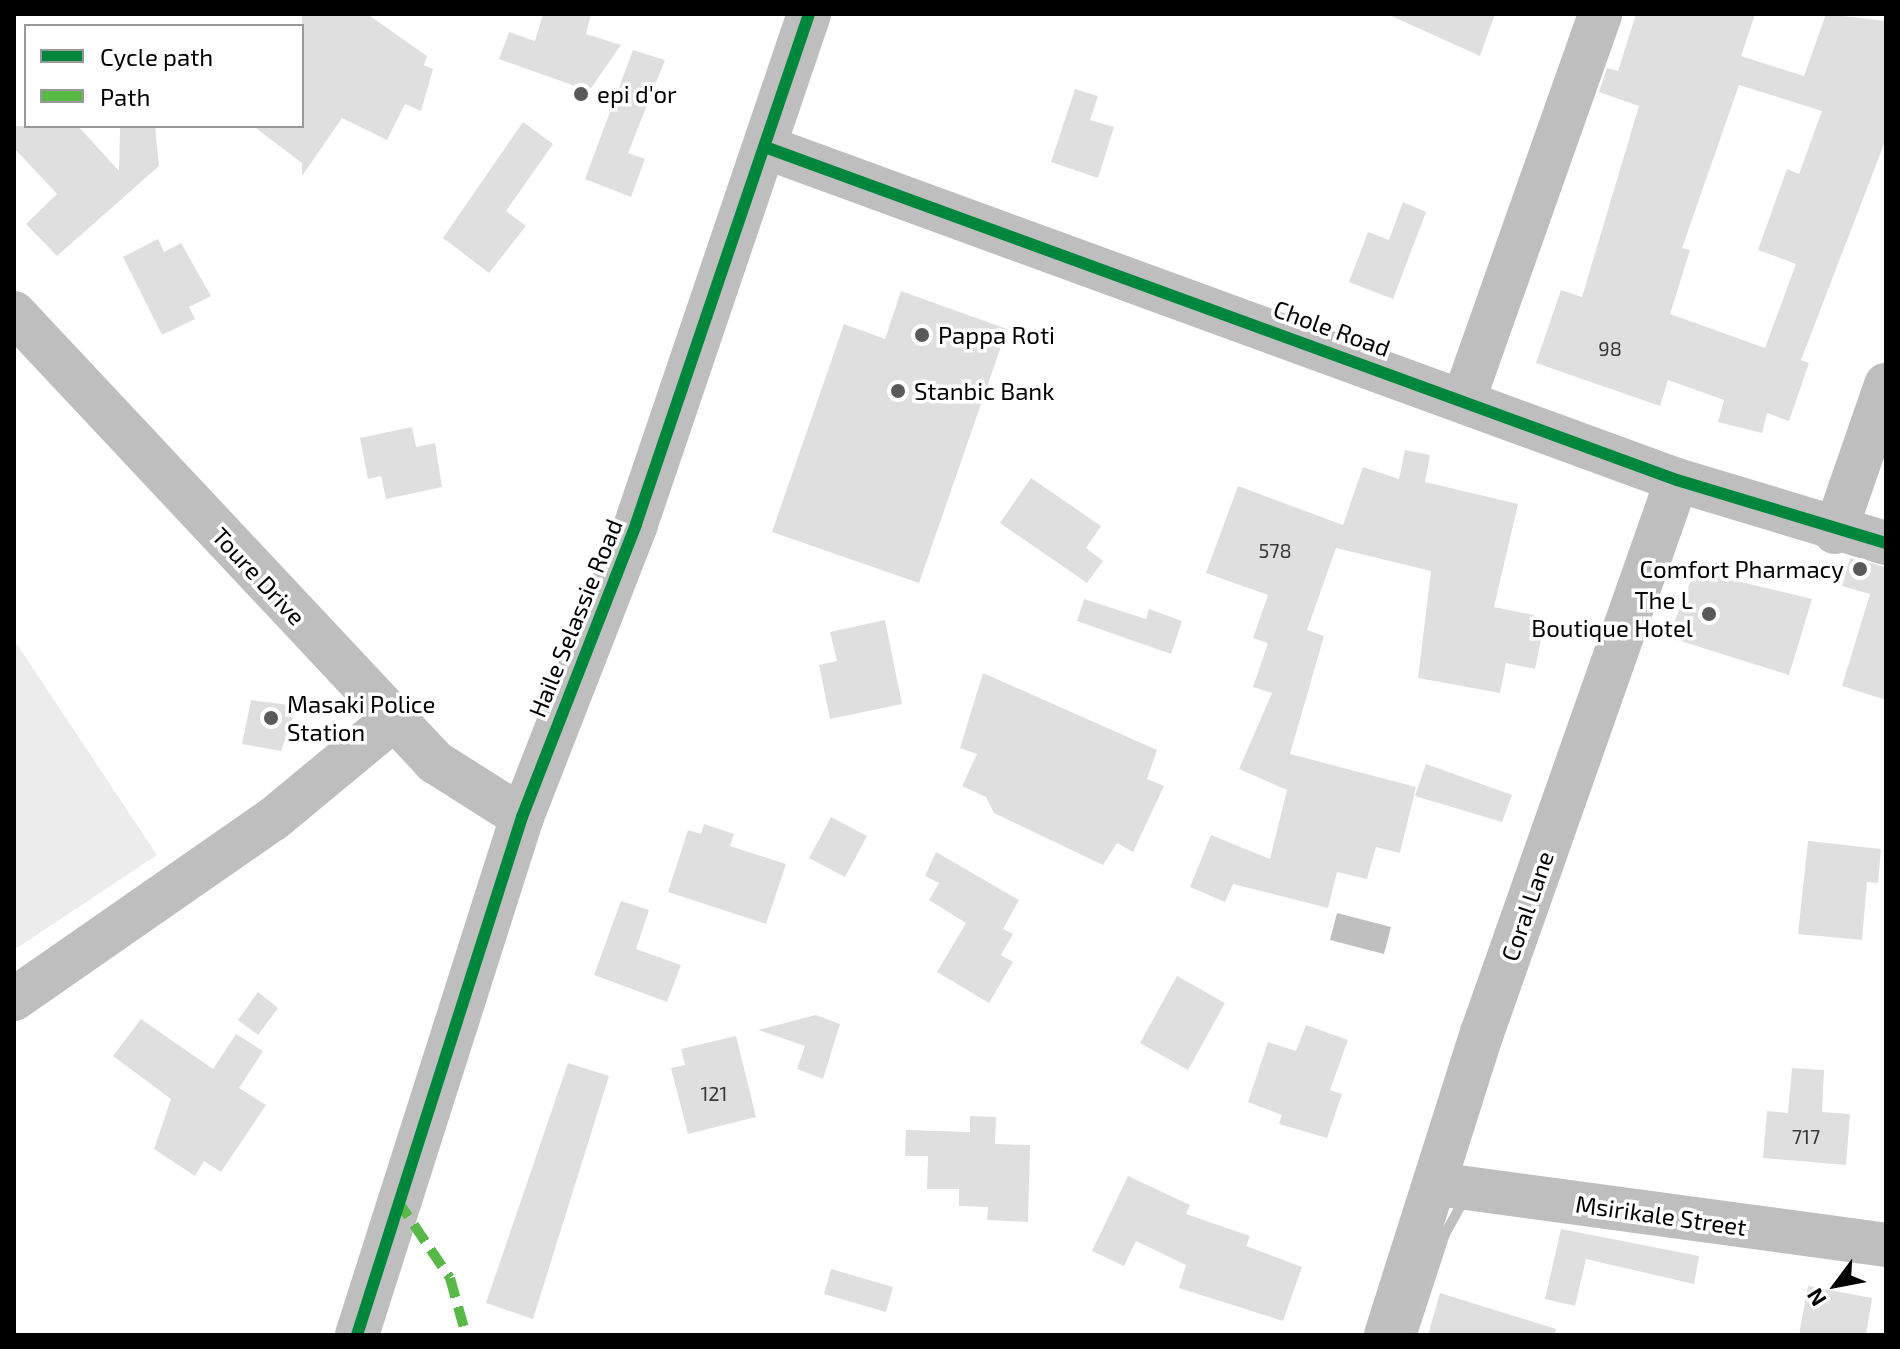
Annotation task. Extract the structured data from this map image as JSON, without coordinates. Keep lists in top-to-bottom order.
{
  "streets": {
    "street": [
      "Chole Road",
      "Toure Drive",
      "Haile Selassie Road",
      "Coral Lane",
      "Msirikale Street"
    ]
  },
  "crossings": [
    ["Chole Road", "Haile Selassie Road"],
    ["Chole Road", "Coral Lane"],
    ["Toure Drive", "Haile Selassie Road"],
    ["Coral Lane", "Msirikale Street"]
  ],
  "places": [
    "epi d'or",
    "Pappa Roti",
    "Stanbic Bank",
    "Comfort Pharmacy",
    "The L Boutique Hotel",
    "Masaki Police Station"
  ],
  "house_numbers": [
    "98",
    "578",
    "121",
    "717"
  ],
  "legend": ["Cycle path", "Path"],
  "north": "bottom left"
}
